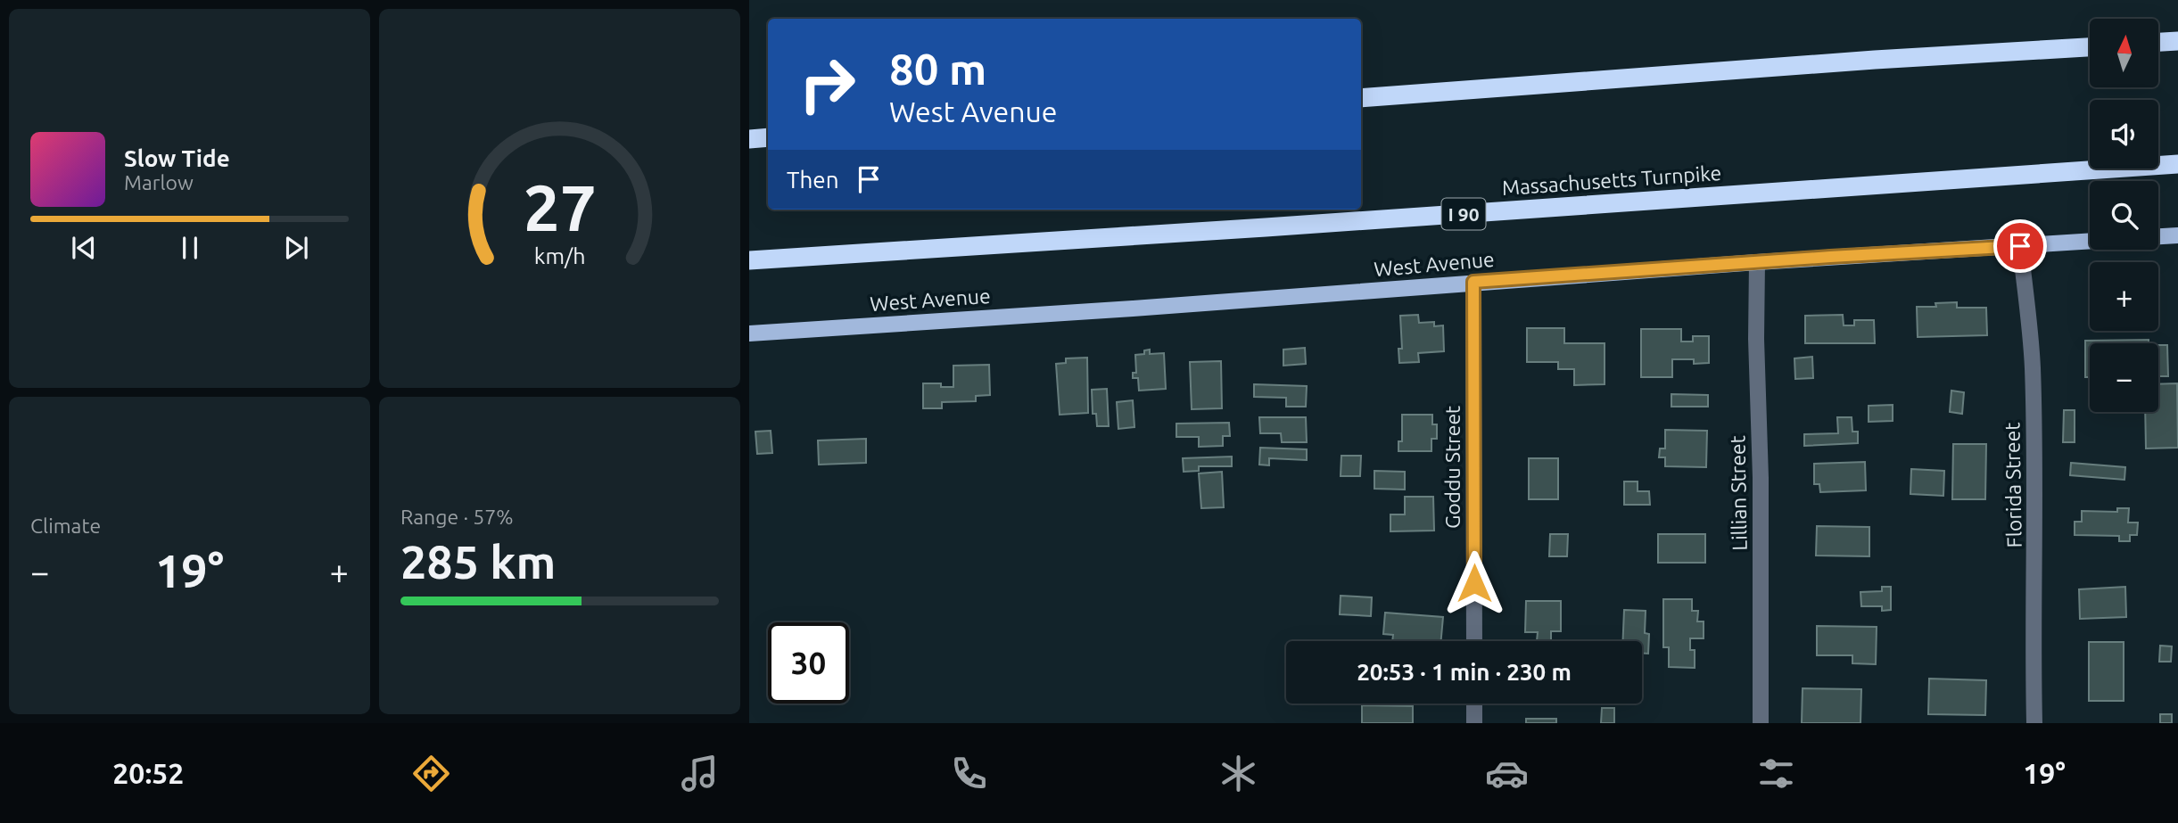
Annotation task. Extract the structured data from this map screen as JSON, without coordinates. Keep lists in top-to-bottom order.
{
  "streets": {
    "highway": ["Massachusetts Turnpike", "I 90"],
    "main road": ["West Avenue"],
    "street": ["Goddu Street", "Florida Street", "Lillian Street"]
  },
  "crossings": [
    ["West Avenue", "Goddu Street"],
    ["West Avenue", "Florida Street"],
    ["West Avenue", "Lillian Street"]
  ],
  "north": "top",
  "page": {
    "map_buttons": ["+", "−"],
    "turn": ["80 m", "West Avenue"],
    "song": ["Slow Tide", "Marlow"],
    "then": "Then",
    "tile": [
      "Climate",
      ["Range · 57%", "285 km"]
    ],
    "heat": ["−", "19°", "+"],
    "limit": "30",
    "trip": "20:53 · 1 min · 230 m",
    "tabs": ["20:52", "19°"],
    "gauge": ["27", "km/h"]
  }
}
